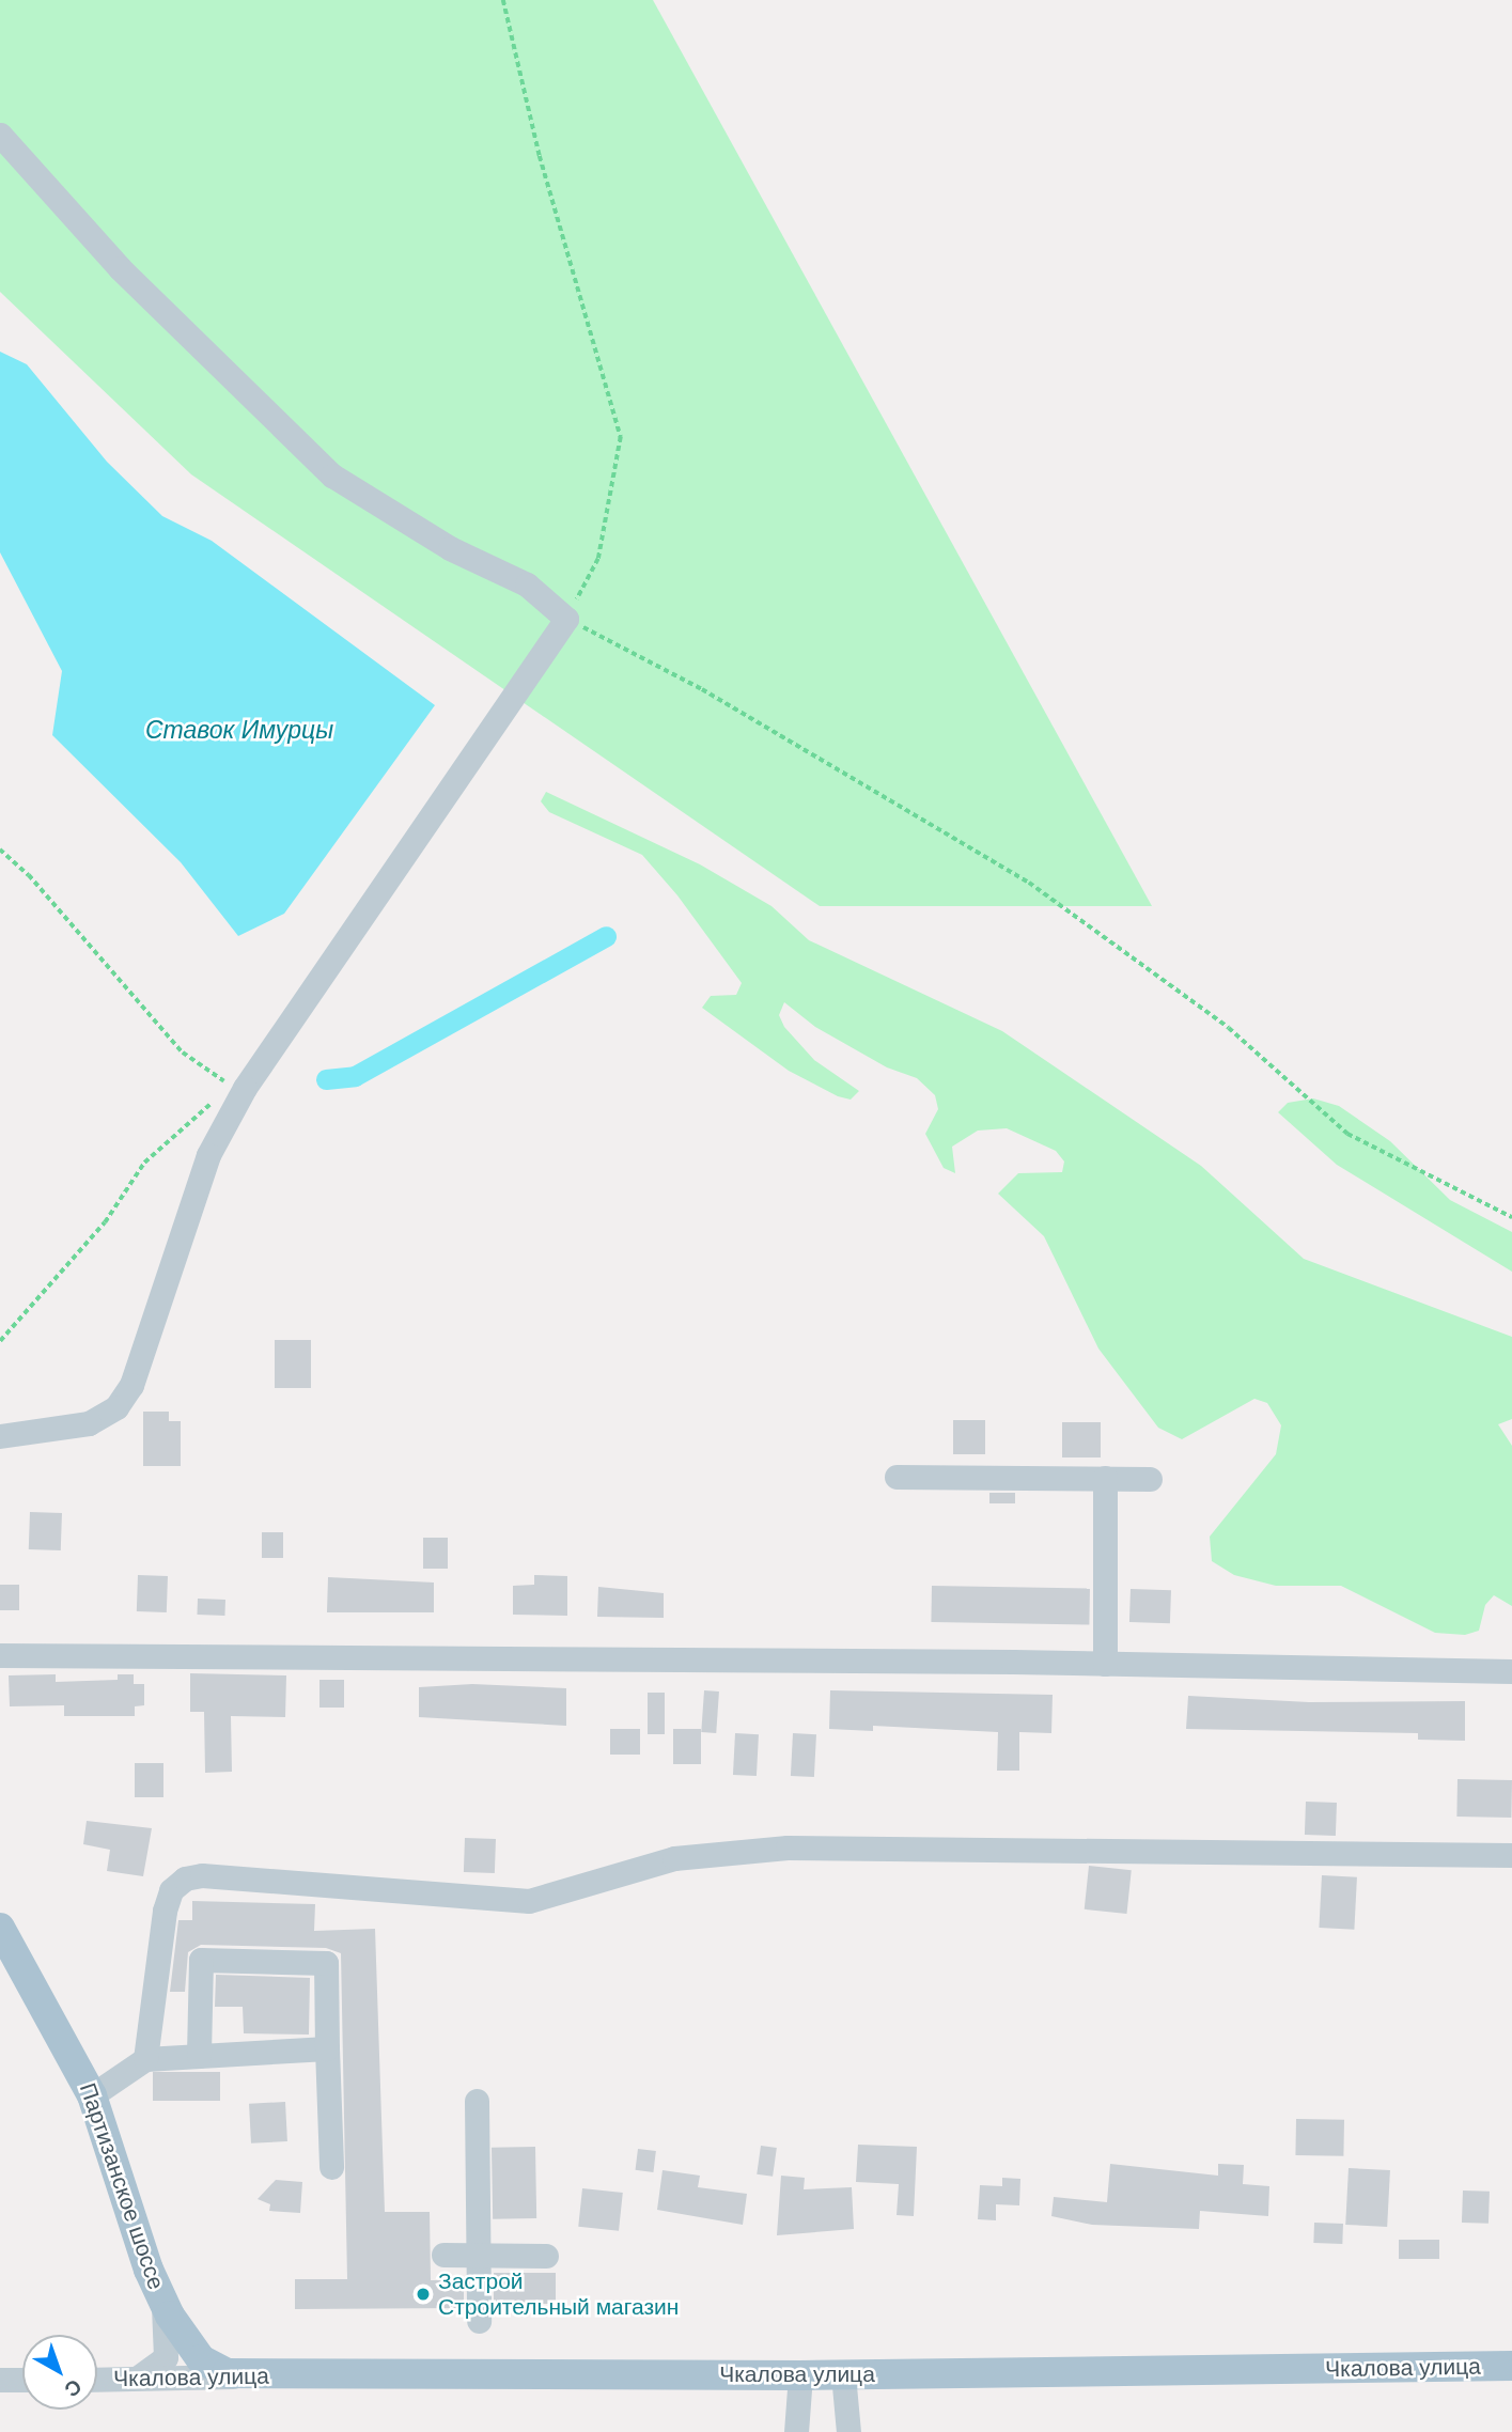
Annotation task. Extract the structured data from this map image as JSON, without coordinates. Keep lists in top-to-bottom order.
{
  "streets": {
    "main road": ["Партизанское шоссе", "Чкалова улица"]
  },
  "crossings": [
    ["Партизанское шоссе", "Чкалова улица"]
  ],
  "water": ["Ставок Имурцы"],
  "places": ["Застрой Строительный магазин"],
  "north": "bottom right"
}
